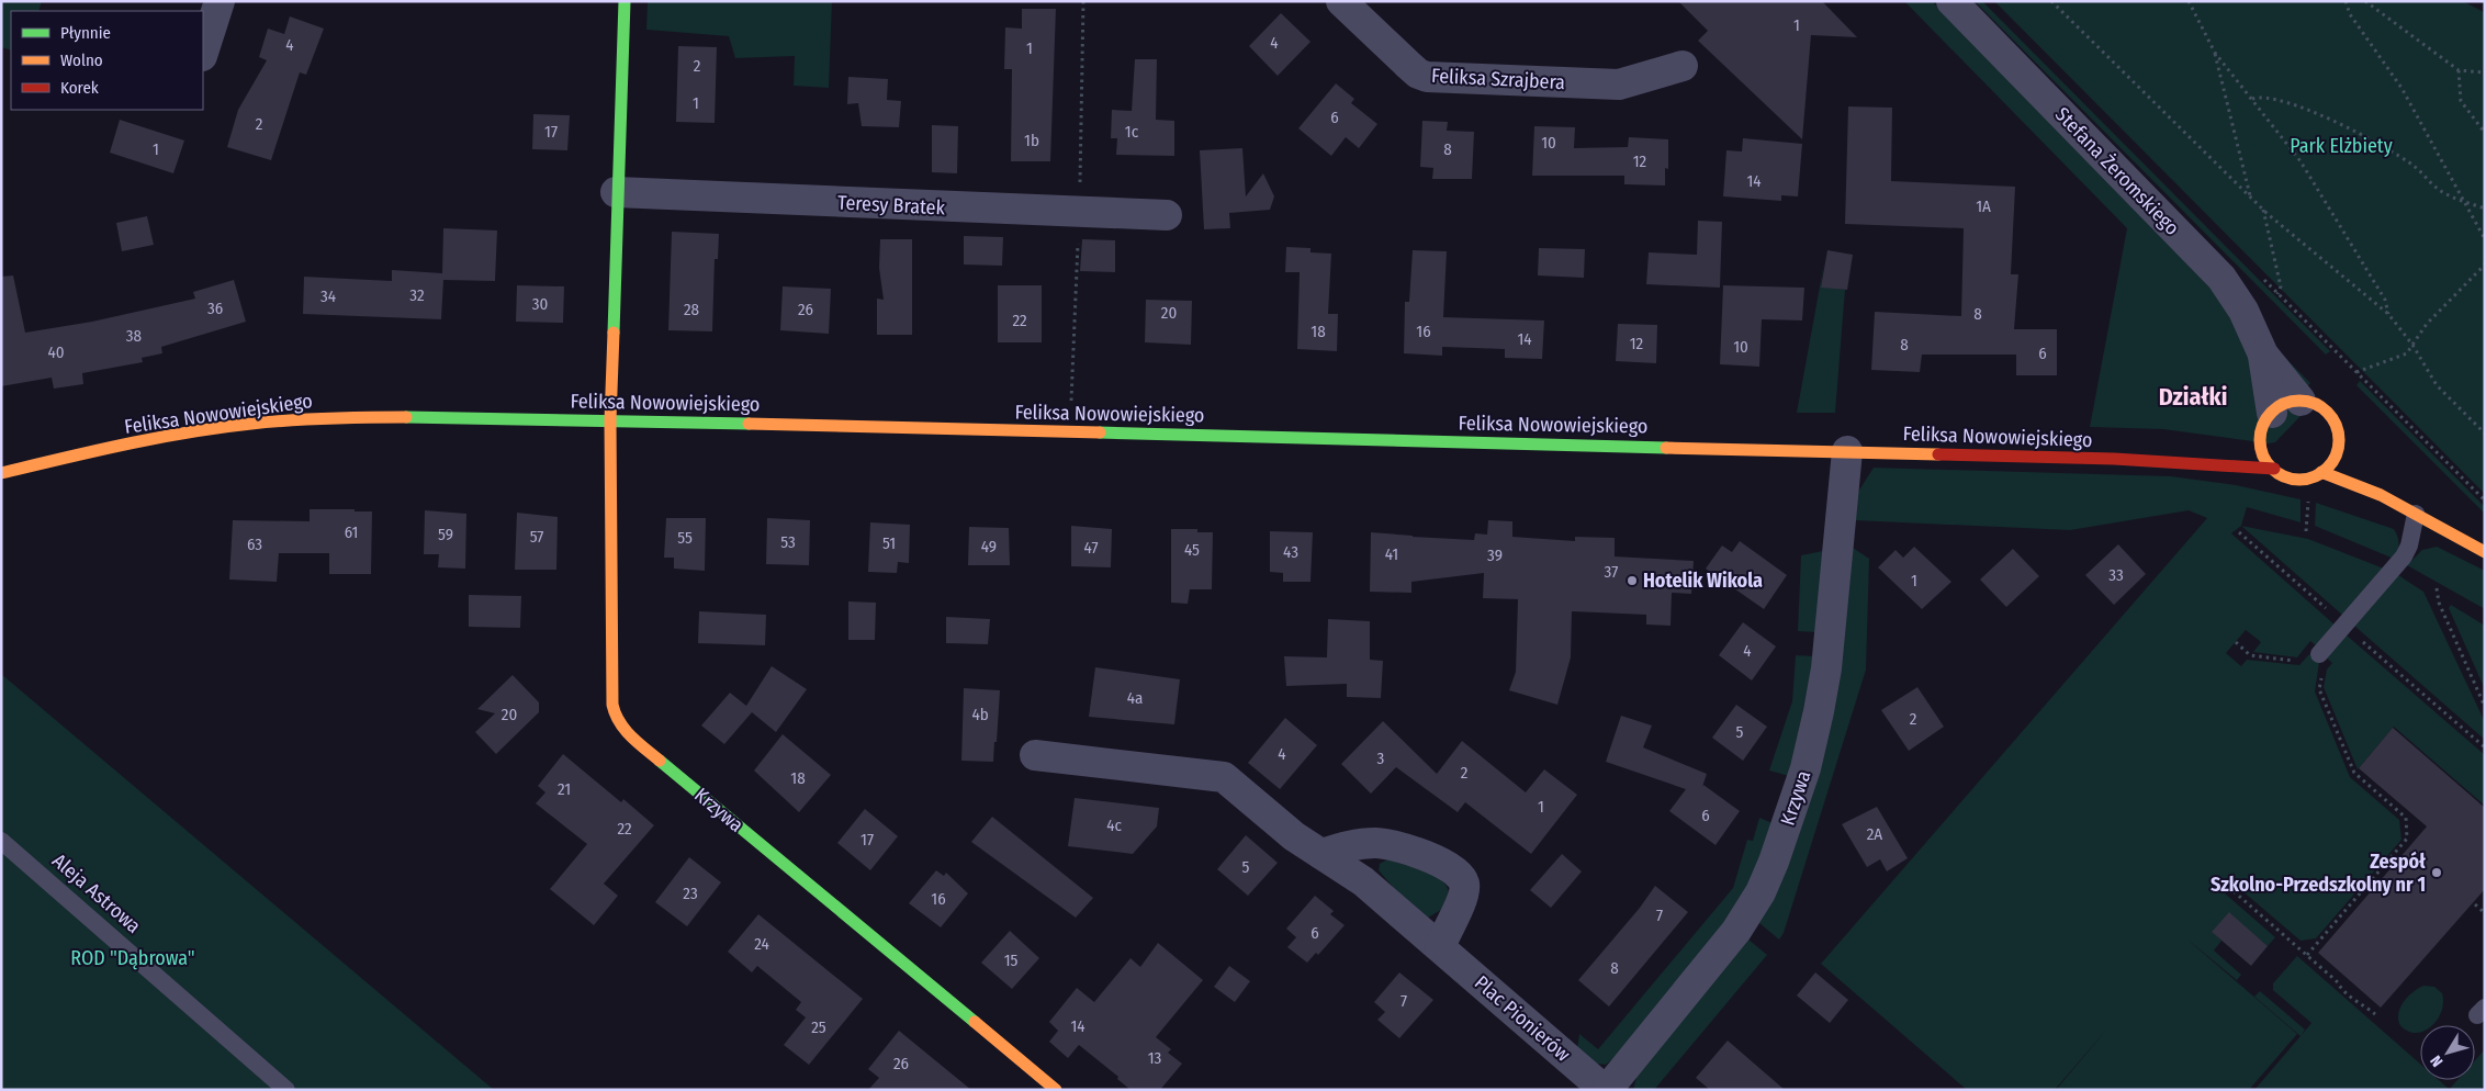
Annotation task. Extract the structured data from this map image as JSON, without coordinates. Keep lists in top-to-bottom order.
{
  "streets": {
    "street": [
      "Feliksa Szrajbera",
      "Stefana Żeromskiego",
      "Teresy Bratek",
      "Feliksa Nowowiejskiego",
      "Krzywa",
      "Plac Pionierów"
    ],
    "lane": ["Aleja Astrowa"]
  },
  "crossings": [
    ["Stefana Żeromskiego", "Feliksa Nowowiejskiego"],
    ["Feliksa Nowowiejskiego", "Krzywa"],
    ["Krzywa", "Plac Pionierów"]
  ],
  "districts": ["Działki"],
  "parks": ["Park Elżbiety", "ROD \"Dąbrowa\""],
  "places": ["Hotelik Wikola", "Zespół Szkolno-Przedszkolny nr 1"],
  "house_numbers": [
    "1",
    "4",
    "4",
    "1",
    "2",
    "1",
    "6",
    "2",
    "17",
    "1c",
    "1b",
    "10",
    "1",
    "8",
    "12",
    "14",
    "1A",
    "32",
    "34",
    "30",
    "36",
    "28",
    "26",
    "20",
    "8",
    "22",
    "18",
    "16",
    "38",
    "14",
    "12",
    "8",
    "10",
    "40",
    "6",
    "61",
    "59",
    "57",
    "55",
    "53",
    "51",
    "63",
    "49",
    "47",
    "45",
    "43",
    "41",
    "39",
    "37",
    "33",
    "1",
    "4",
    "4a",
    "20",
    "4b",
    "2",
    "5",
    "4",
    "3",
    "2",
    "18",
    "21",
    "1",
    "6",
    "4c",
    "22",
    "2A",
    "17",
    "5",
    "23",
    "16",
    "7",
    "6",
    "24",
    "15",
    "8",
    "7",
    "14",
    "25",
    "13",
    "26"
  ],
  "legend": ["Płynnie", "Wolno", "Korek"],
  "north": "bottom left"
}
